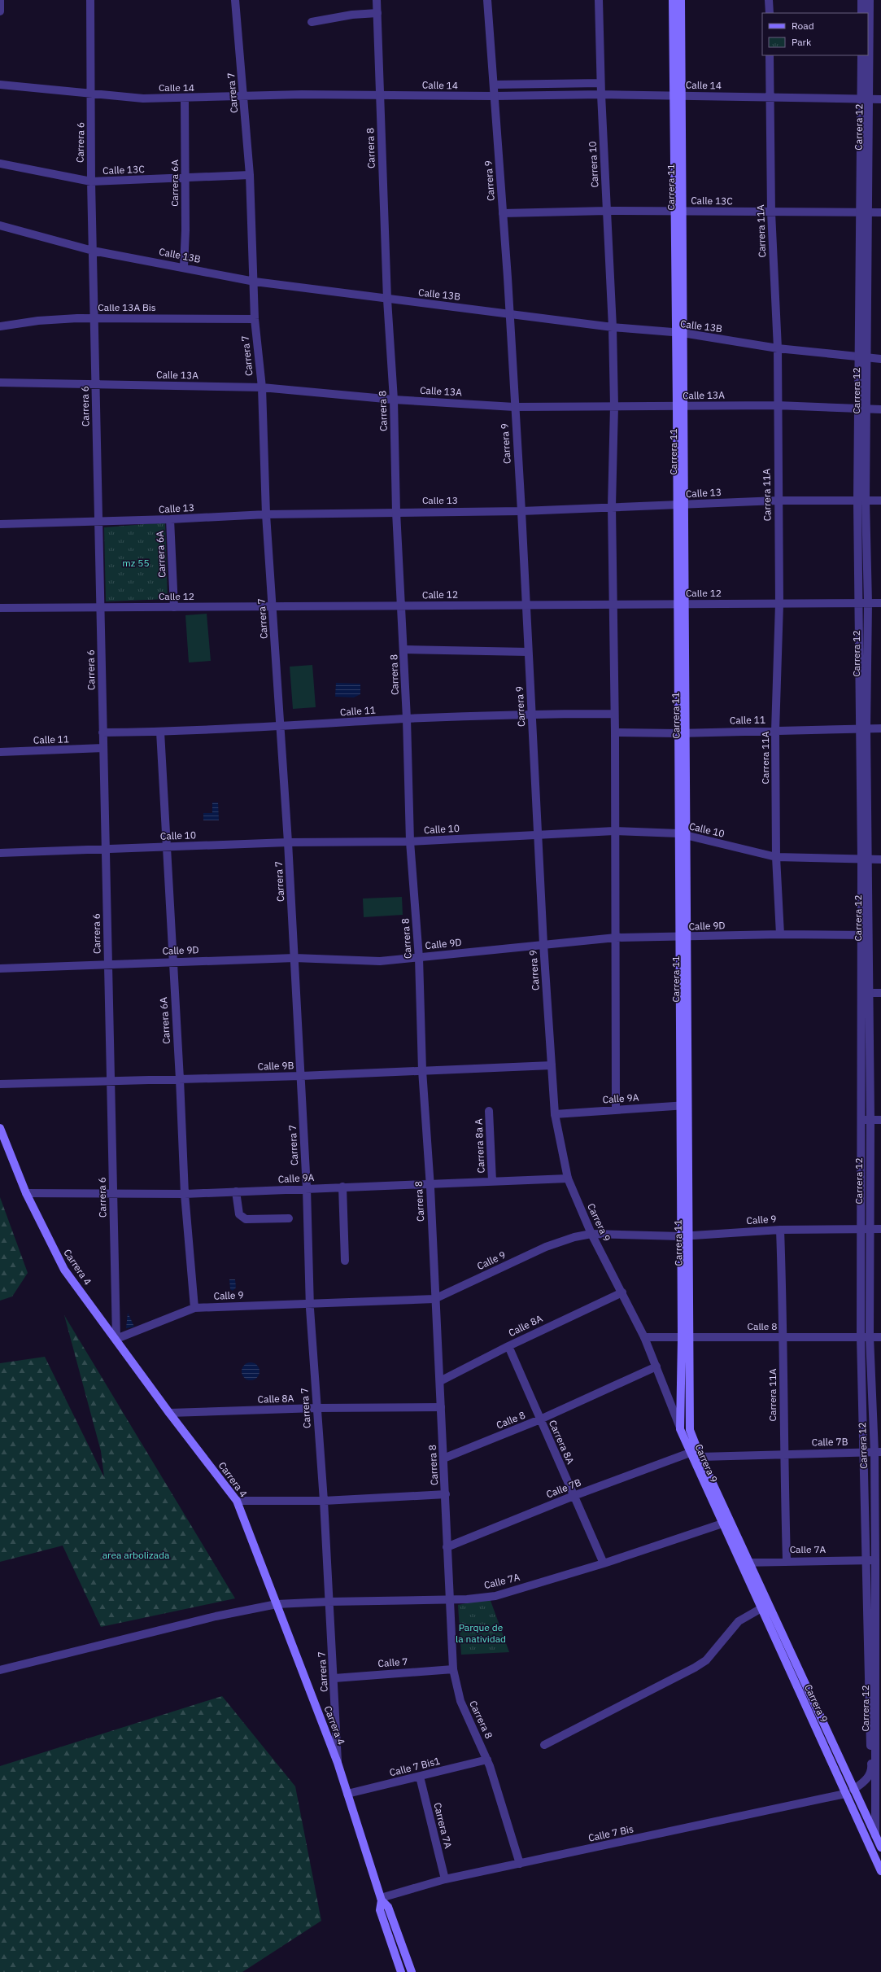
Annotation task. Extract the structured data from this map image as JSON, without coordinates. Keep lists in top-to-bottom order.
{
  "streets": {
    "main road": ["Carrera 9", "Carrera 11", "Carrera 4"],
    "street": [
      "Calle 14",
      "Carrera 7",
      "Carrera 12",
      "Carrera 6",
      "Carrera 8",
      "Carrera 10",
      "Calle 13C",
      "Carrera 6A",
      "Carrera 11A",
      "Calle 13B",
      "Calle 13A Bis",
      "Calle 13A",
      "Calle 13",
      "Calle 12",
      "Calle 11",
      "Calle 10",
      "Calle 9D",
      "Calle 9B",
      "Calle 9A",
      "Carrera 8a A",
      "Calle 9",
      "Calle 8A",
      "Calle 8",
      "Carrera 8A",
      "Calle 7B",
      "Calle 7A",
      "Calle 7",
      "Calle 7 Bis1",
      "Carrera 7A",
      "Calle 7 Bis"
    ]
  },
  "crossings": [
    ["Calle 14", "Carrera 7"],
    ["Calle 14", "Carrera 12"],
    ["Calle 14", "Carrera 6"],
    ["Calle 14", "Carrera 8"],
    ["Calle 14", "Carrera 10"],
    ["Calle 14", "Carrera 9"],
    ["Calle 14", "Carrera 6A"],
    ["Calle 14", "Carrera 11"],
    ["Calle 14", "Carrera 11A"],
    ["Carrera 7", "Calle 13C"],
    ["Carrera 7", "Calle 13B"],
    ["Carrera 7", "Calle 13A Bis"],
    ["Carrera 7", "Calle 13A"],
    ["Carrera 7", "Calle 13"],
    ["Carrera 7", "Calle 12"],
    ["Carrera 7", "Calle 11"],
    ["Carrera 7", "Calle 10"],
    ["Carrera 7", "Calle 9D"],
    ["Carrera 7", "Calle 9B"],
    ["Carrera 7", "Calle 9A"],
    ["Carrera 7", "Calle 9"],
    ["Carrera 7", "Carrera 4"],
    ["Carrera 7", "Calle 8A"],
    ["Carrera 7", "Calle 7A"],
    ["Carrera 7", "Calle 7"],
    ["Carrera 12", "Calle 13C"],
    ["Carrera 12", "Carrera 9"],
    ["Carrera 12", "Calle 13B"],
    ["Carrera 12", "Calle 13A"],
    ["Carrera 12", "Calle 13"],
    ["Carrera 12", "Calle 12"],
    ["Carrera 12", "Calle 11"],
    ["Carrera 12", "Calle 10"],
    ["Carrera 12", "Calle 9D"],
    ["Carrera 12", "Calle 9"],
    ["Carrera 12", "Calle 8"],
    ["Carrera 12", "Calle 7B"],
    ["Carrera 12", "Calle 7A"],
    ["Carrera 6", "Calle 13C"],
    ["Carrera 6", "Calle 13B"],
    ["Carrera 6", "Calle 13A Bis"],
    ["Carrera 6", "Calle 13A"],
    ["Carrera 6", "Calle 13"],
    ["Carrera 6", "Calle 12"],
    ["Carrera 6", "Calle 11"],
    ["Carrera 6", "Calle 10"],
    ["Carrera 6", "Calle 9D"],
    ["Carrera 6", "Calle 9B"],
    ["Carrera 6", "Calle 9A"],
    ["Carrera 6", "Calle 9"],
    ["Carrera 6", "Carrera 4"],
    ["Carrera 8", "Calle 13B"],
    ["Carrera 8", "Calle 13A"],
    ["Carrera 8", "Calle 13"],
    ["Carrera 8", "Calle 12"],
    ["Carrera 8", "Calle 11"],
    ["Carrera 8", "Calle 10"],
    ["Carrera 8", "Calle 9D"],
    ["Carrera 8", "Calle 9B"],
    ["Carrera 8", "Calle 9A"],
    ["Carrera 8", "Calle 9"],
    ["Carrera 8", "Calle 8A"],
    ["Carrera 8", "Calle 8"],
    ["Carrera 8", "Calle 7B"],
    ["Carrera 8", "Calle 7A"],
    ["Carrera 8", "Calle 7"],
    ["Carrera 8", "Calle 7 Bis1"],
    ["Carrera 8", "Calle 7 Bis"],
    ["Carrera 10", "Calle 13C"],
    ["Carrera 10", "Calle 13B"],
    ["Calle 13C", "Carrera 9"],
    ["Calle 13C", "Carrera 6A"],
    ["Calle 13C", "Carrera 11"],
    ["Calle 13C", "Carrera 11A"],
    ["Carrera 9", "Carrera 11"],
    ["Carrera 9", "Calle 13B"],
    ["Carrera 9", "Calle 13A"],
    ["Carrera 9", "Calle 13"],
    ["Carrera 9", "Calle 12"],
    ["Carrera 9", "Calle 11"],
    ["Carrera 9", "Calle 10"],
    ["Carrera 9", "Calle 9D"],
    ["Carrera 9", "Calle 9B"],
    ["Carrera 9", "Calle 9A"],
    ["Carrera 9", "Calle 9"],
    ["Carrera 9", "Calle 8A"],
    ["Carrera 9", "Calle 8"],
    ["Carrera 9", "Calle 7B"],
    ["Carrera 9", "Calle 7A"],
    ["Carrera 9", "Calle 7 Bis"],
    ["Carrera 6A", "Calle 13B"],
    ["Carrera 6A", "Calle 13"],
    ["Carrera 6A", "Calle 12"],
    ["Carrera 6A", "Calle 11"],
    ["Carrera 6A", "Calle 10"],
    ["Carrera 6A", "Calle 9D"],
    ["Carrera 6A", "Calle 9B"],
    ["Carrera 6A", "Calle 9A"],
    ["Carrera 6A", "Calle 9"],
    ["Carrera 11", "Calle 13B"],
    ["Carrera 11", "Calle 13A"],
    ["Carrera 11", "Calle 13"],
    ["Carrera 11", "Calle 12"],
    ["Carrera 11", "Calle 11"],
    ["Carrera 11", "Calle 10"],
    ["Carrera 11", "Calle 9D"],
    ["Carrera 11", "Calle 9A"],
    ["Carrera 11", "Calle 9"],
    ["Carrera 11", "Calle 8"],
    ["Carrera 11A", "Calle 13B"],
    ["Carrera 11A", "Calle 13A"],
    ["Carrera 11A", "Calle 13"],
    ["Carrera 11A", "Calle 12"],
    ["Carrera 11A", "Calle 11"],
    ["Carrera 11A", "Calle 10"],
    ["Carrera 11A", "Calle 9D"],
    ["Carrera 11A", "Calle 9"],
    ["Carrera 11A", "Calle 8"],
    ["Carrera 11A", "Calle 7B"],
    ["Carrera 11A", "Calle 7A"],
    ["Calle 9A", "Carrera 8a A"],
    ["Calle 9A", "Carrera 4"],
    ["Calle 9", "Carrera 4"],
    ["Carrera 4", "Calle 8A"],
    ["Carrera 4", "Calle 7A"],
    ["Carrera 4", "Calle 7 Bis1"],
    ["Carrera 4", "Calle 7 Bis"],
    ["Calle 8A", "Carrera 8A"],
    ["Calle 8", "Carrera 8A"],
    ["Carrera 8A", "Calle 7B"],
    ["Carrera 8A", "Calle 7A"],
    ["Calle 7 Bis1", "Carrera 7A"],
    ["Carrera 7A", "Calle 7 Bis"]
  ],
  "parks": ["mz 55", "area arbolizada", "Parque de la natividad"],
  "legend": ["Road", "Park"]
}
